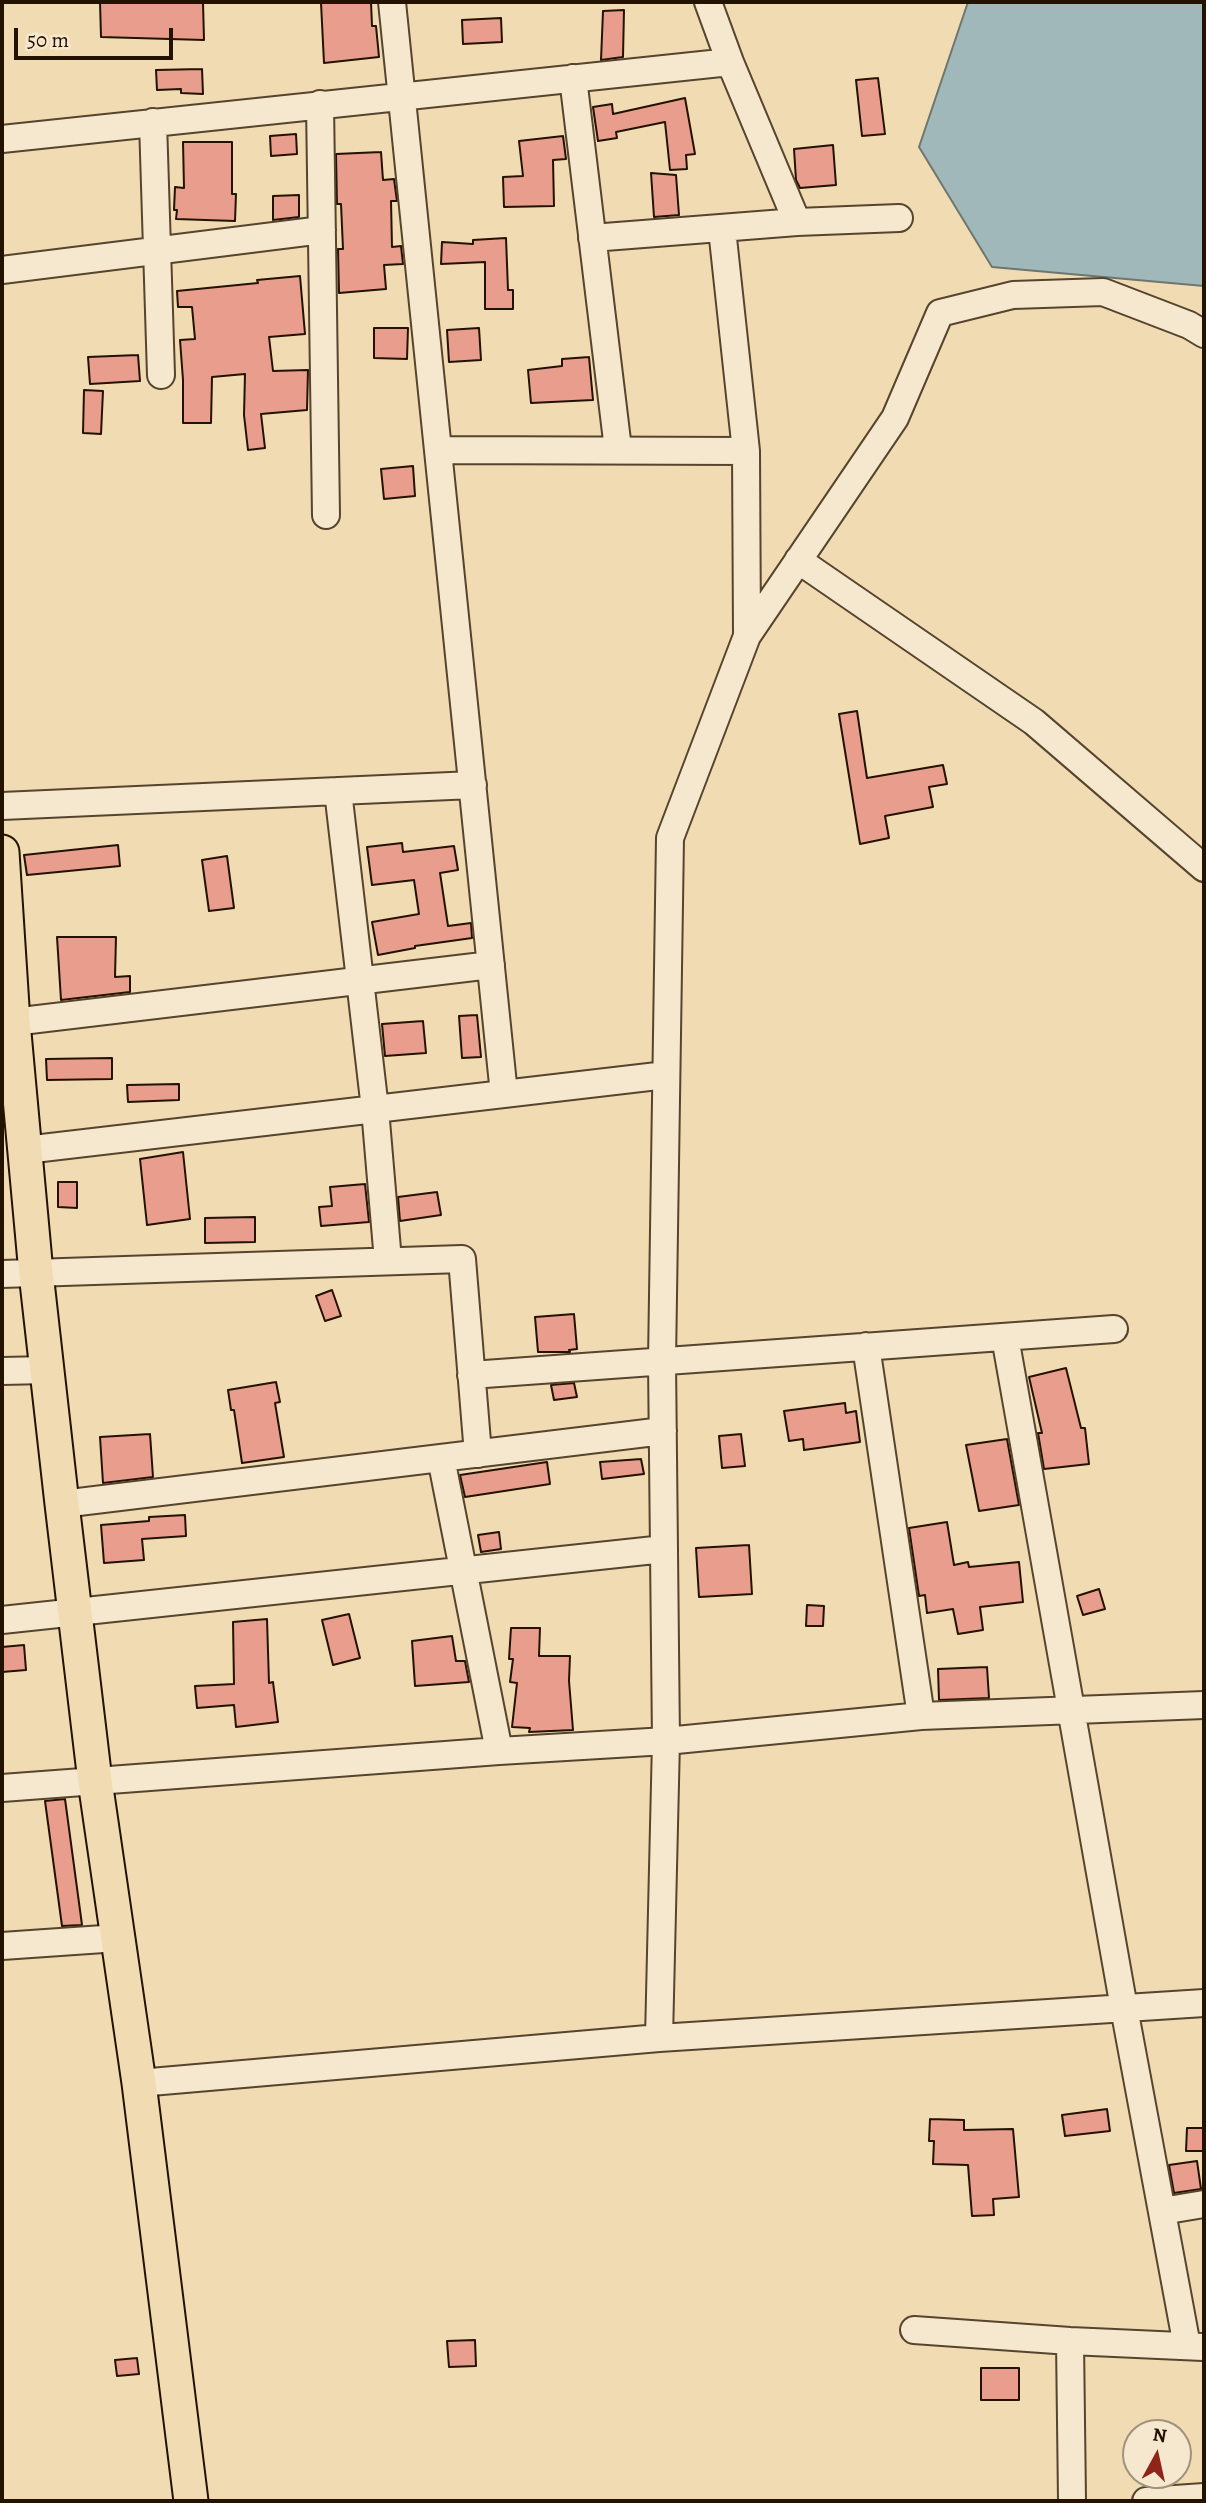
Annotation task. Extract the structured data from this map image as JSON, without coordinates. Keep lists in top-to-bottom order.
{
  "scale_bar": "50 m",
  "north": "top"
}
